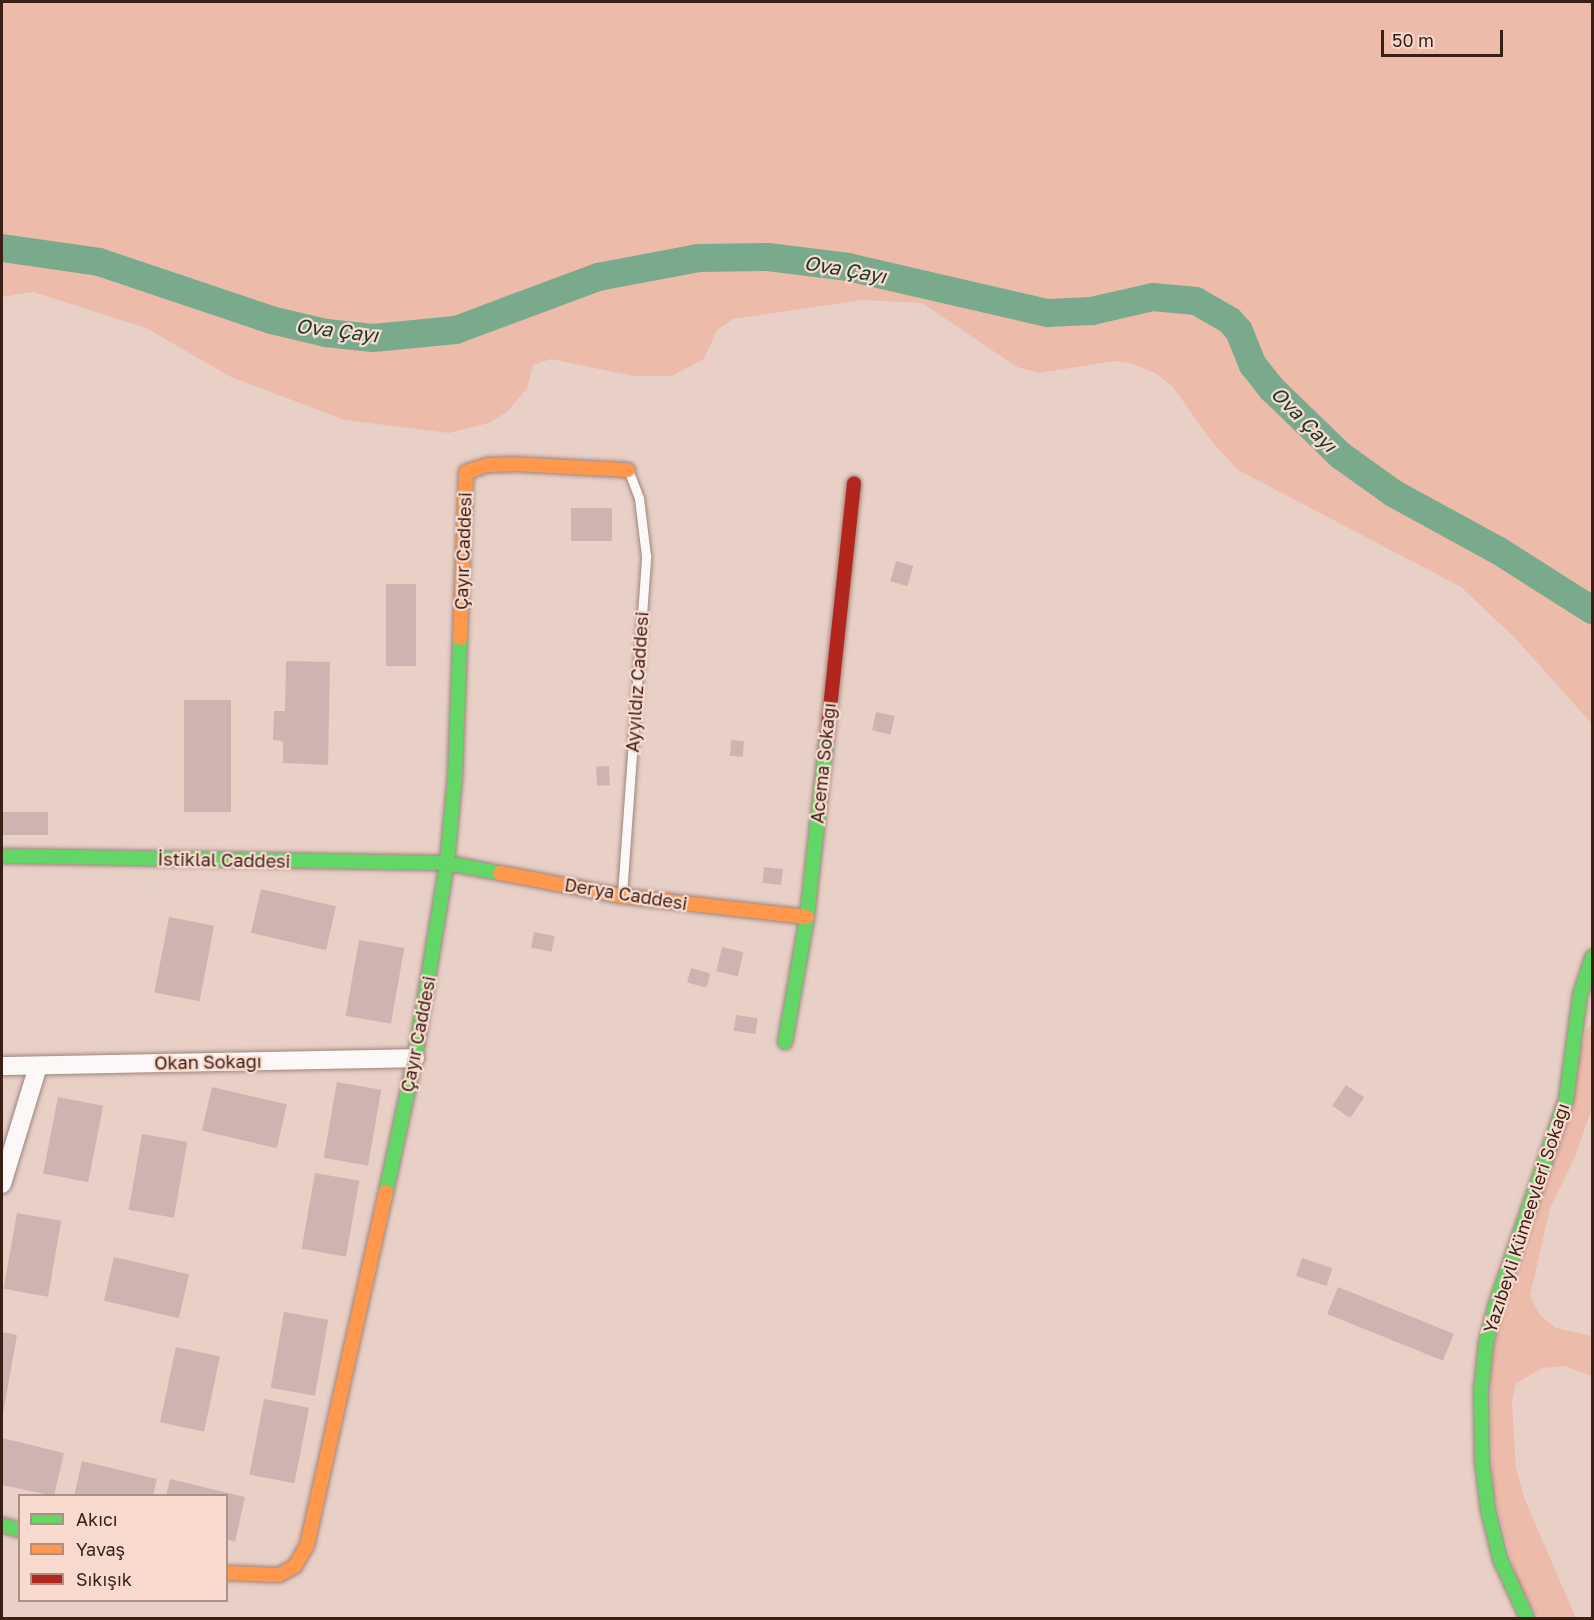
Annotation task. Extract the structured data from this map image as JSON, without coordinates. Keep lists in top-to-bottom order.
{
  "streets": {
    "street": [
      "Çayır Caddesi",
      "Acema Sokağı",
      "İstiklal Caddesi",
      "Derya Caddesi",
      "Okan Sokağı",
      "Yazıbeyli Kümeevleri Sokağı"
    ],
    "lane": ["Ayyıldız Caddesi"]
  },
  "crossings": [
    ["Çayır Caddesi", "Ayyıldız Caddesi"],
    ["Çayır Caddesi", "İstiklal Caddesi"],
    ["Çayır Caddesi", "Derya Caddesi"],
    ["Çayır Caddesi", "Okan Sokağı"],
    ["Ayyıldız Caddesi", "Derya Caddesi"],
    ["Acema Sokağı", "Derya Caddesi"],
    ["İstiklal Caddesi", "Derya Caddesi"]
  ],
  "water": ["Ova Çayı"],
  "legend": ["Akıcı", "Yavaş", "Sıkışık"],
  "scale_bar": "50 m"
}
